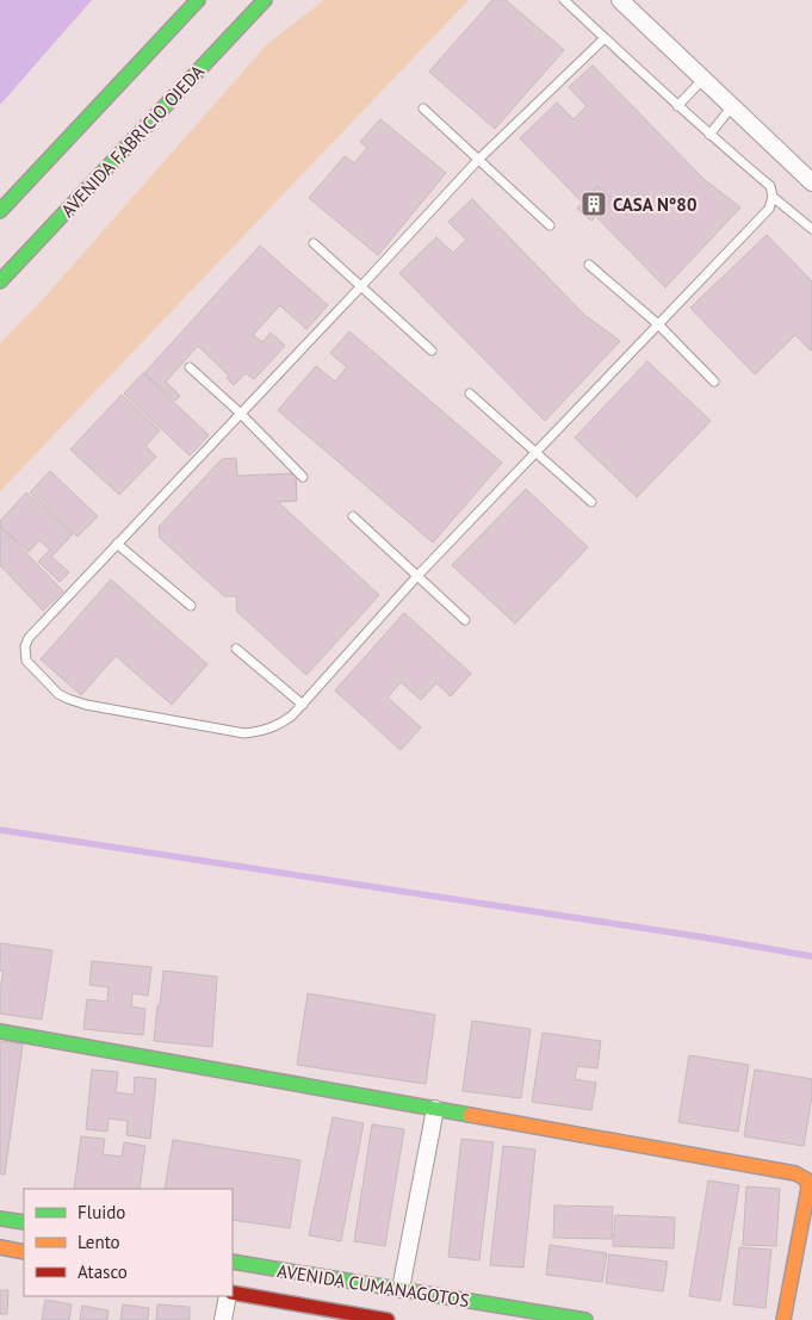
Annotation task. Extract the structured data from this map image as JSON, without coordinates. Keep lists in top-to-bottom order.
{
  "streets": {
    "street": ["AVENIDA FABRICIO OJEDA", "AVENIDA CUMANAGOTOS"]
  },
  "places": {
    "building": ["CASA N°80"]
  },
  "legend": ["Fluido", "Lento", "Atasco"]
}
